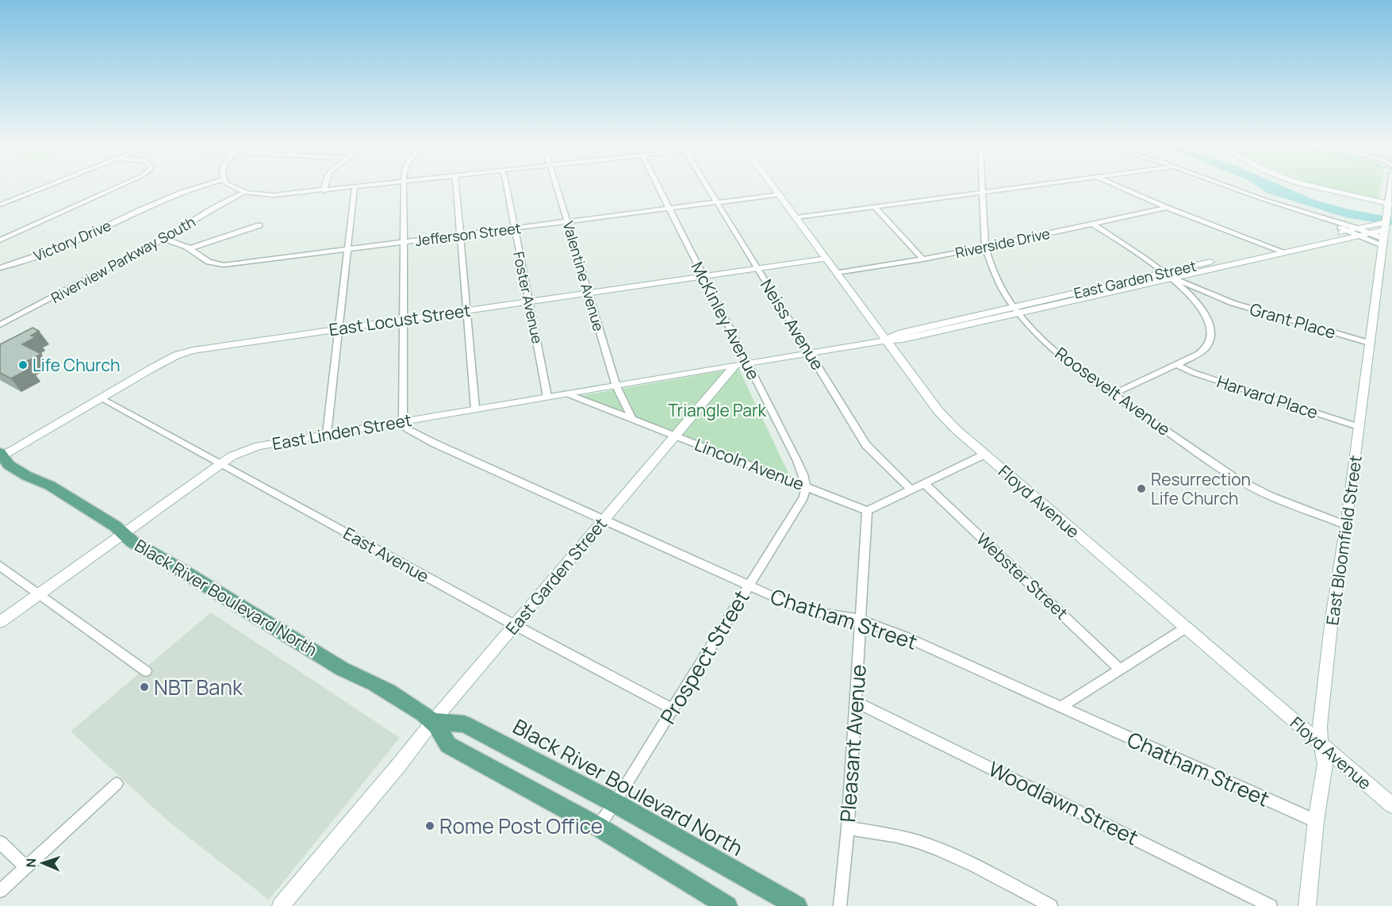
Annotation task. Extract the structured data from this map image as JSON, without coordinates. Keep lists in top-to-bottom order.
{
  "streets": {
    "main road": ["Black River Boulevard North"],
    "street": [
      "Jefferson Street",
      "Victory Drive",
      "Riverside Drive",
      "Riverview Parkway South",
      "Valentine Avenue",
      "East Garden Street",
      "Foster Avenue",
      "East Locust Street",
      "McKinley Avenue",
      "Grant Place",
      "Neiss Avenue",
      "Roosevelt Avenue",
      "Harvard Place",
      "East Linden Street",
      "Lincoln Avenue",
      "Floyd Avenue",
      "East Bloomfield Street",
      "East Avenue",
      "Webster Street",
      "Chatham Street",
      "Prospect Street",
      "Pleasant Avenue",
      "Woodlawn Street"
    ]
  },
  "crossings": [
    ["Jefferson Street", "Riverview Parkway South"],
    ["Jefferson Street", "Valentine Avenue"],
    ["Jefferson Street", "Foster Avenue"],
    ["Jefferson Street", "McKinley Avenue"],
    ["Jefferson Street", "Neiss Avenue"],
    ["Jefferson Street", "Floyd Avenue"],
    ["Riverside Drive", "Roosevelt Avenue"],
    ["Riverside Drive", "Floyd Avenue"],
    ["Valentine Avenue", "East Locust Street"],
    ["Valentine Avenue", "East Linden Street"],
    ["East Garden Street", "McKinley Avenue"],
    ["East Garden Street", "Grant Place"],
    ["East Garden Street", "Neiss Avenue"],
    ["East Garden Street", "Roosevelt Avenue"],
    ["East Garden Street", "East Linden Street"],
    ["East Garden Street", "Lincoln Avenue"],
    ["East Garden Street", "Floyd Avenue"],
    ["East Garden Street", "East Bloomfield Street"],
    ["East Garden Street", "East Avenue"],
    ["East Garden Street", "Black River Boulevard North"],
    ["East Garden Street", "Chatham Street"],
    ["Foster Avenue", "East Locust Street"],
    ["Foster Avenue", "East Linden Street"],
    ["East Locust Street", "McKinley Avenue"],
    ["East Locust Street", "Neiss Avenue"],
    ["East Locust Street", "Floyd Avenue"],
    ["East Locust Street", "East Avenue"],
    ["East Locust Street", "Black River Boulevard North"],
    ["McKinley Avenue", "Lincoln Avenue"],
    ["McKinley Avenue", "Prospect Street"],
    ["Grant Place", "East Bloomfield Street"],
    ["Roosevelt Avenue", "East Bloomfield Street"],
    ["Harvard Place", "East Bloomfield Street"],
    ["East Linden Street", "Lincoln Avenue"],
    ["East Linden Street", "East Avenue"],
    ["East Linden Street", "Black River Boulevard North"],
    ["East Linden Street", "Chatham Street"],
    ["Lincoln Avenue", "Prospect Street"],
    ["Lincoln Avenue", "Pleasant Avenue"],
    ["Floyd Avenue", "East Bloomfield Street"],
    ["East Bloomfield Street", "Chatham Street"],
    ["East Avenue", "Prospect Street"],
    ["Black River Boulevard North", "Prospect Street"],
    ["Chatham Street", "Prospect Street"],
    ["Chatham Street", "Pleasant Avenue"],
    ["Pleasant Avenue", "Woodlawn Street"]
  ],
  "parks": ["Triangle Park"],
  "places": [
    "Life Church",
    "Resurrection Life Church",
    "NBT Bank",
    "Rome Post Office"
  ],
  "north": "left"
}
